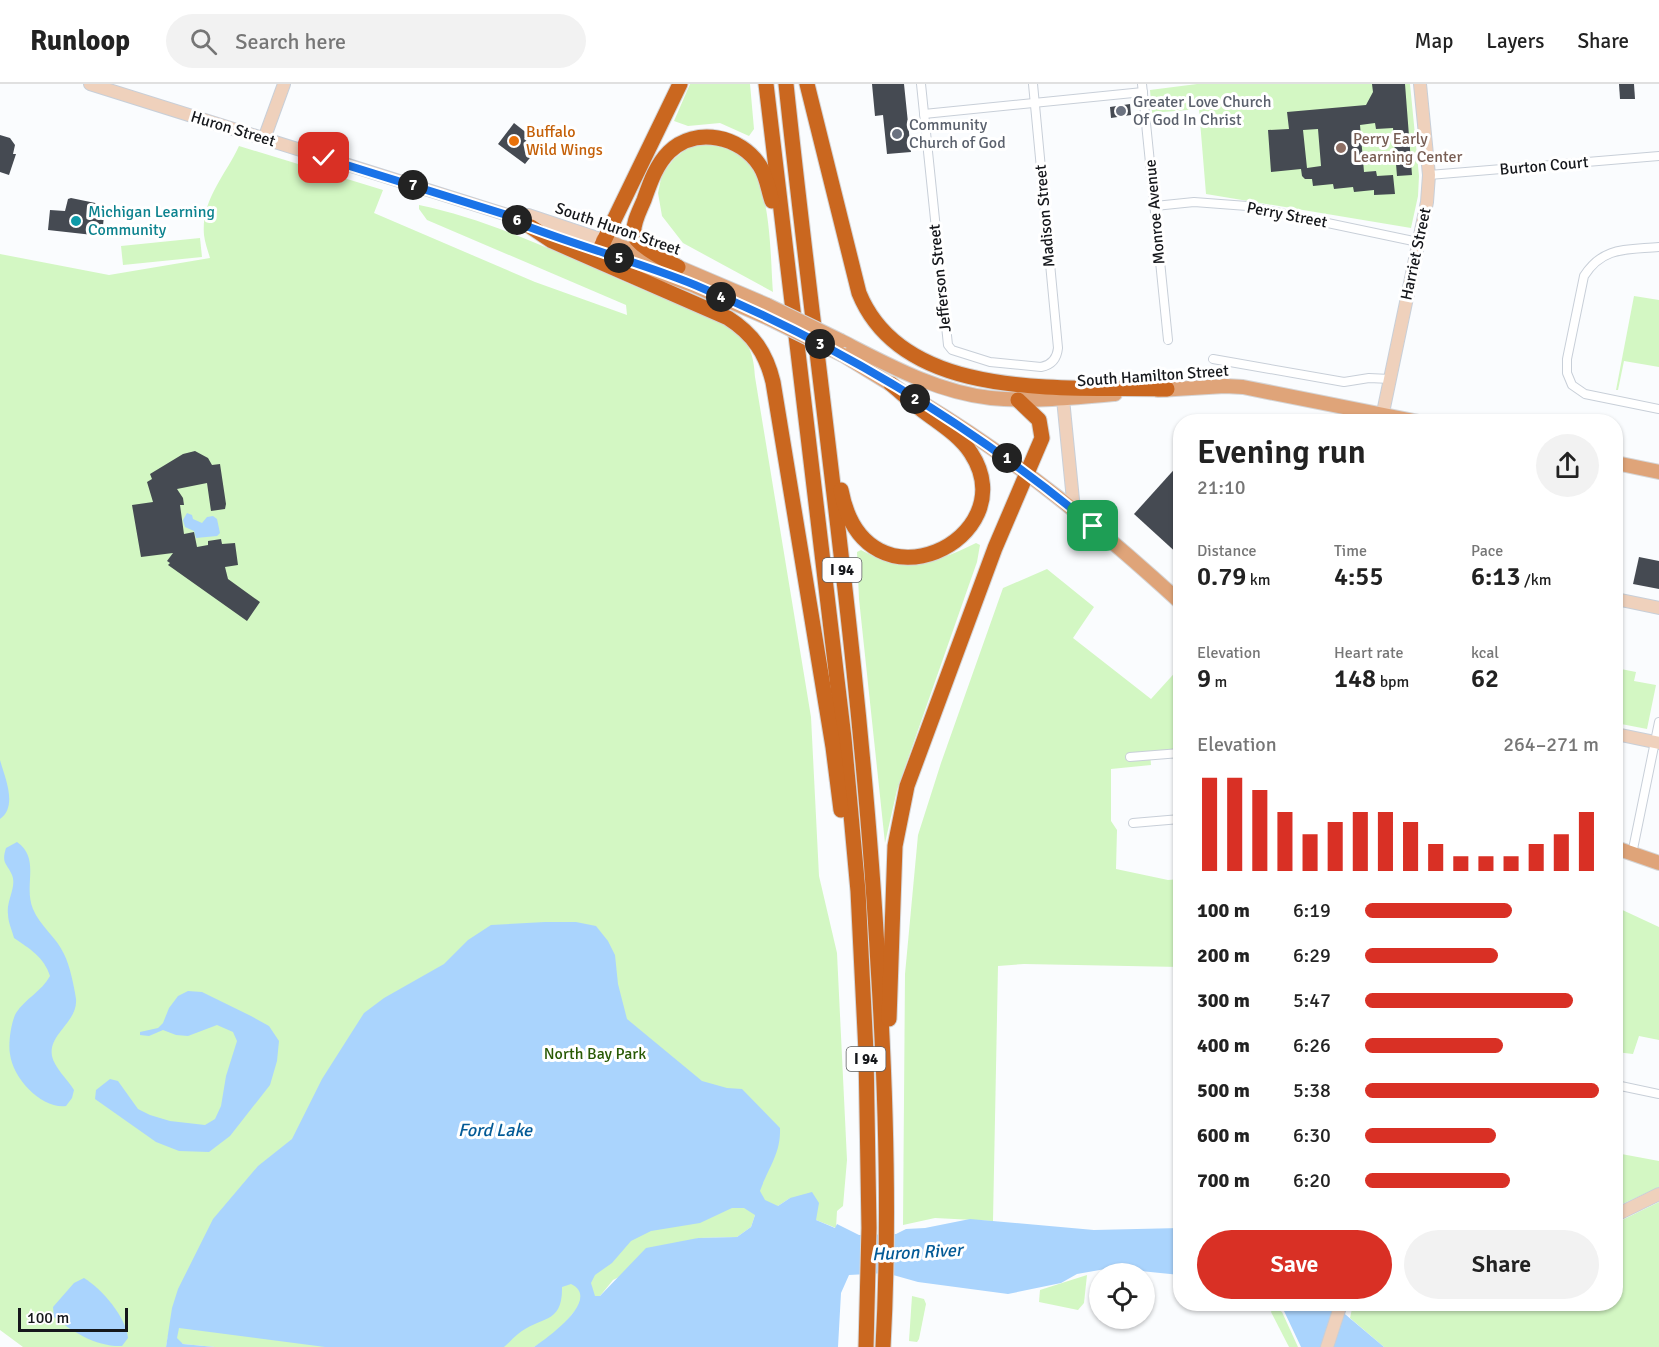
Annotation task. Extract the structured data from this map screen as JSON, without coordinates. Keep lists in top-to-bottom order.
{
  "streets": {
    "highway": ["I 94"],
    "main road": [
      "Huron Street",
      "South Huron Street",
      "Harriet Street",
      "South Hamilton Street"
    ],
    "street": [
      "Burton Court",
      "Monroe Avenue",
      "Perry Street",
      "Madison Street",
      "Jefferson Street"
    ]
  },
  "crossings": [
    ["Huron Street", "South Huron Street"],
    ["Burton Court", "Harriet Street"],
    ["Monroe Avenue", "Perry Street"],
    ["Perry Street", "Harriet Street"],
    ["Madison Street", "Jefferson Street"],
    ["South Huron Street", "South Hamilton Street"]
  ],
  "water": ["Ford Lake", "Huron River"],
  "parks": ["North Bay Park"],
  "places": [
    "Greater Love Church Of God In Christ",
    "Community Church of God",
    "Buffalo Wild Wings",
    "Perry Early Learning Center",
    "Michigan Learning Community"
  ],
  "scale_bar": "100 m",
  "page": {
    "header": "Runloop",
    "search": "Search here",
    "nav": ["Map", "Layers", "Share"],
    "pins": [
      "7",
      "6",
      "5",
      "4",
      "3",
      "2",
      "1"
    ],
    "heading": ["Evening run", "21:10"],
    "stats": [
      ["Distance", "0.79 km"],
      ["Time", "4:55"],
      ["Pace", "6:13 /km"],
      ["Elevation", "9 m"],
      ["Heart rate", "148 bpm"],
      ["kcal", "62"]
    ],
    "chart": ["Elevation", "264–271 m"],
    "list": [
      {
        "name": "100 m",
        "note": "6:19"
      },
      {
        "name": "200 m",
        "note": "6:29"
      },
      {
        "name": "300 m",
        "note": "5:47"
      },
      {
        "name": "400 m",
        "note": "6:26"
      },
      {
        "name": "500 m",
        "note": "5:38"
      },
      {
        "name": "600 m",
        "note": "6:30"
      },
      {
        "name": "700 m",
        "note": "6:20"
      }
    ],
    "buttons": ["Save", "Share"],
    "scale": "100 m"
  }
}
